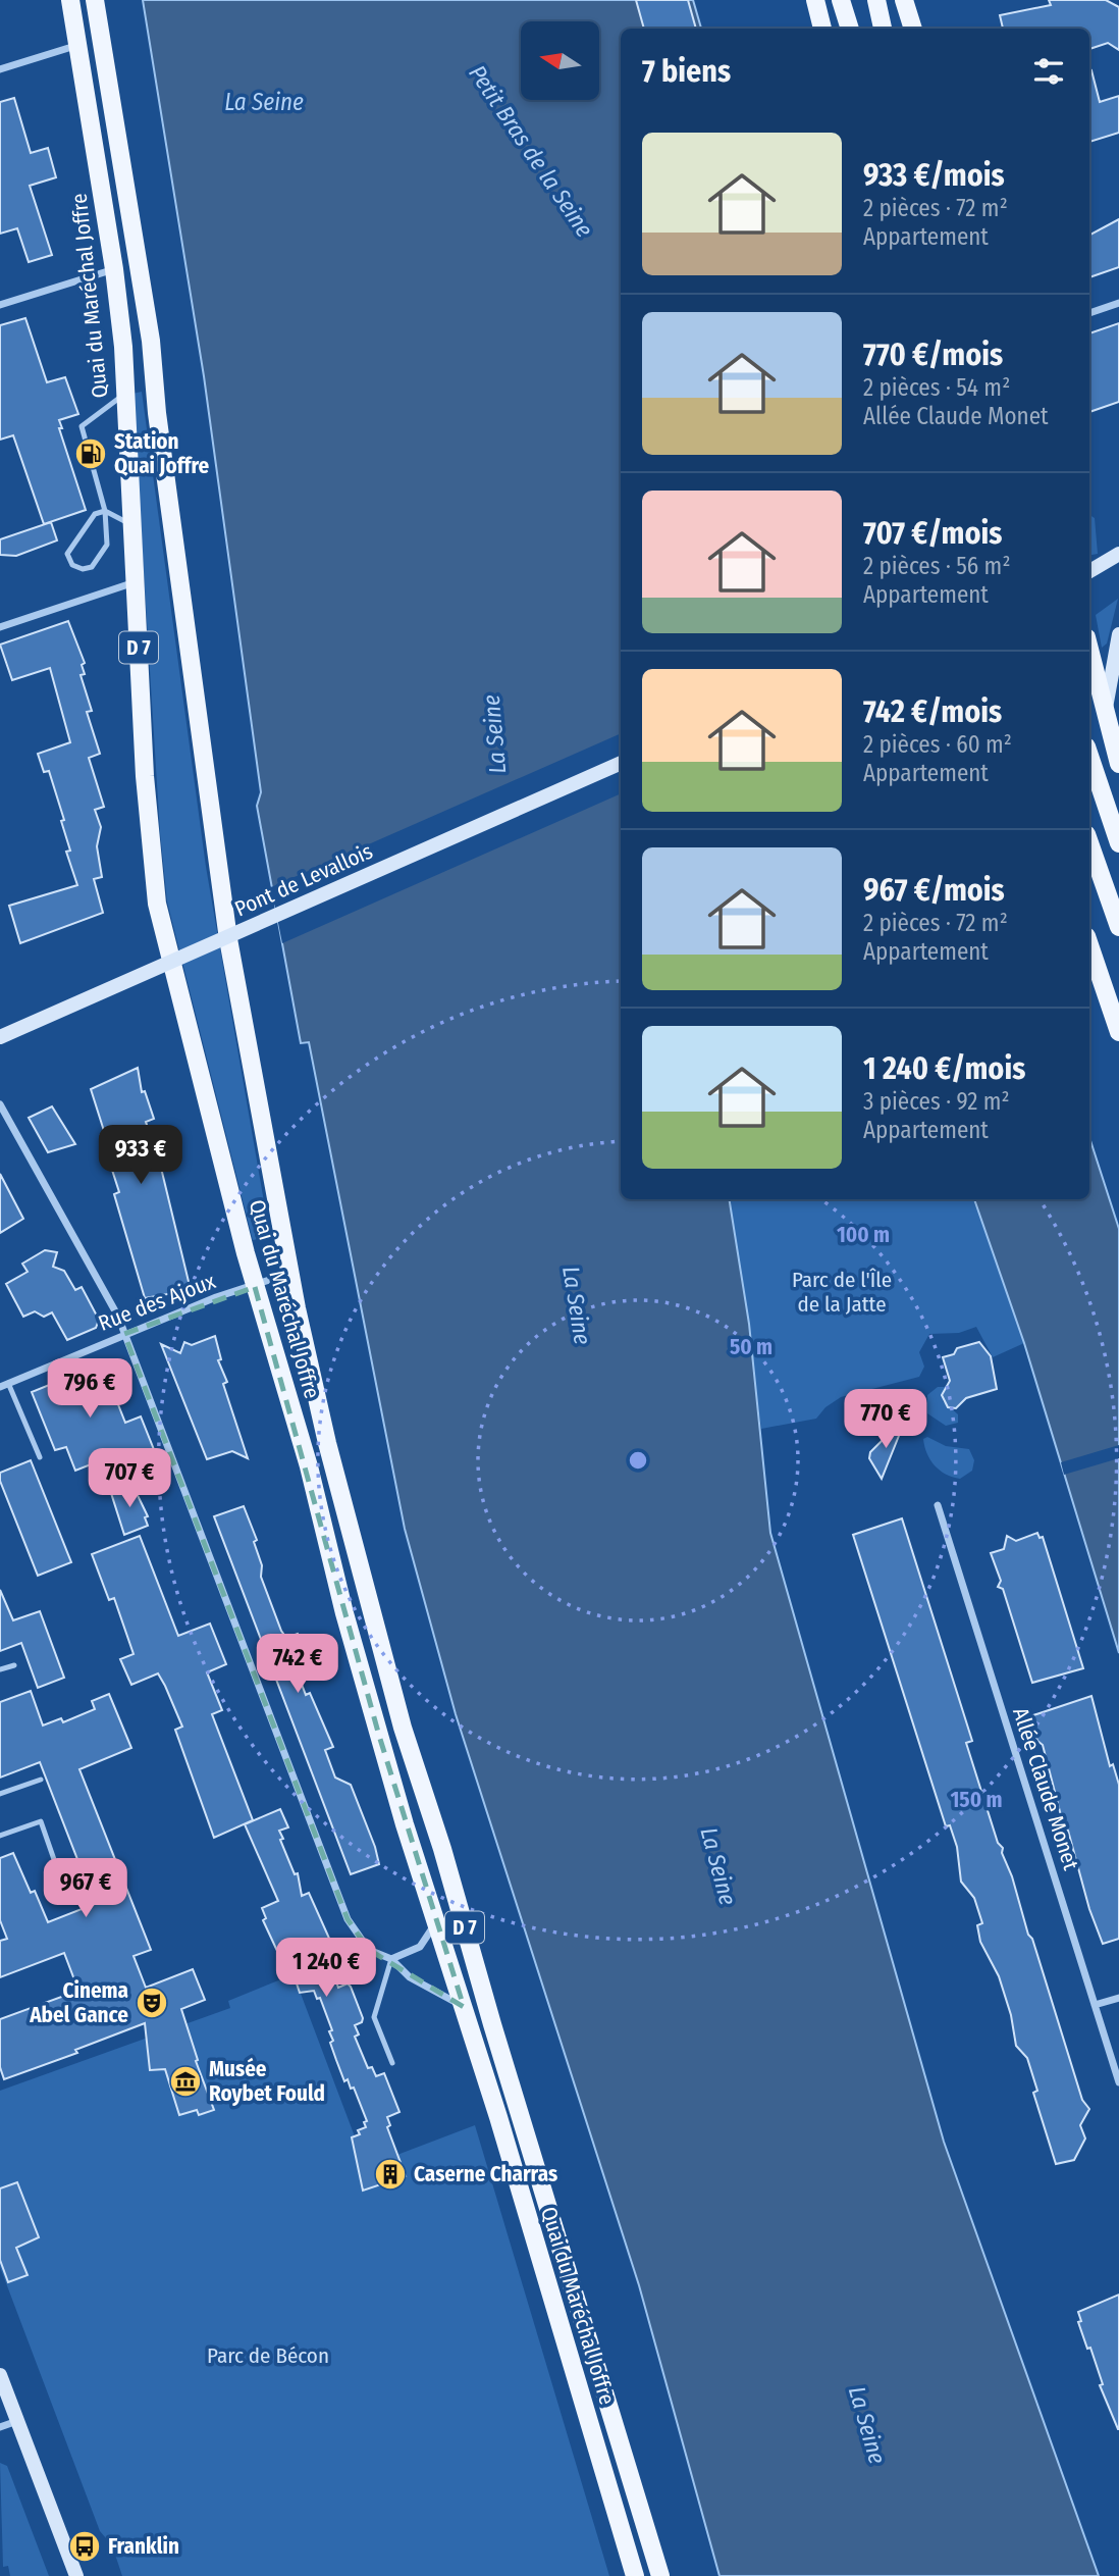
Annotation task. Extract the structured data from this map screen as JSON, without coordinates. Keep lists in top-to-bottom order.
{
  "streets": {
    "main road": ["Quai du Maréchal Joffre", "D 7", "Pont de Levallois"],
    "street": ["Rue des Ajoux", "Allée Claude Monet"]
  },
  "crossings": [
    ["Quai du Maréchal Joffre", "Rue des Ajoux"]
  ],
  "water": ["La Seine", "Petit Bras de la Seine"],
  "parks": ["Parc de l'Île de la Jatte", "Parc de Bécon"],
  "places": {
    "fuel station": ["Station Quai Joffre"],
    "theatre": ["Cinema Abel Gance"],
    "museum": ["Musée Roybet Fould"],
    "building": ["Caserne Charras"],
    "bus stop": ["Franklin"]
  },
  "north": "left",
  "page": {
    "heading": "7 biens",
    "list": [
      {
        "name": "933 €/mois",
        "note": "2 pièces · 72 m² · Appartement"
      },
      {
        "name": "770 €/mois",
        "note": "2 pièces · 54 m² · Allée Claude Monet"
      },
      {
        "name": "707 €/mois",
        "note": "2 pièces · 56 m² · Appartement"
      },
      {
        "name": "742 €/mois",
        "note": "2 pièces · 60 m² · Appartement"
      },
      {
        "name": "967 €/mois",
        "note": "2 pièces · 72 m² · Appartement"
      },
      {
        "name": "1 240 €/mois",
        "note": "3 pièces · 92 m² · Appartement"
      }
    ],
    "price": [
      "933 €",
      "796 €",
      "770 €",
      "707 €",
      "742 €",
      "967 €",
      "1 240 €"
    ]
  },
  "rings": ["100 m", "50 m", "150 m"]
}
